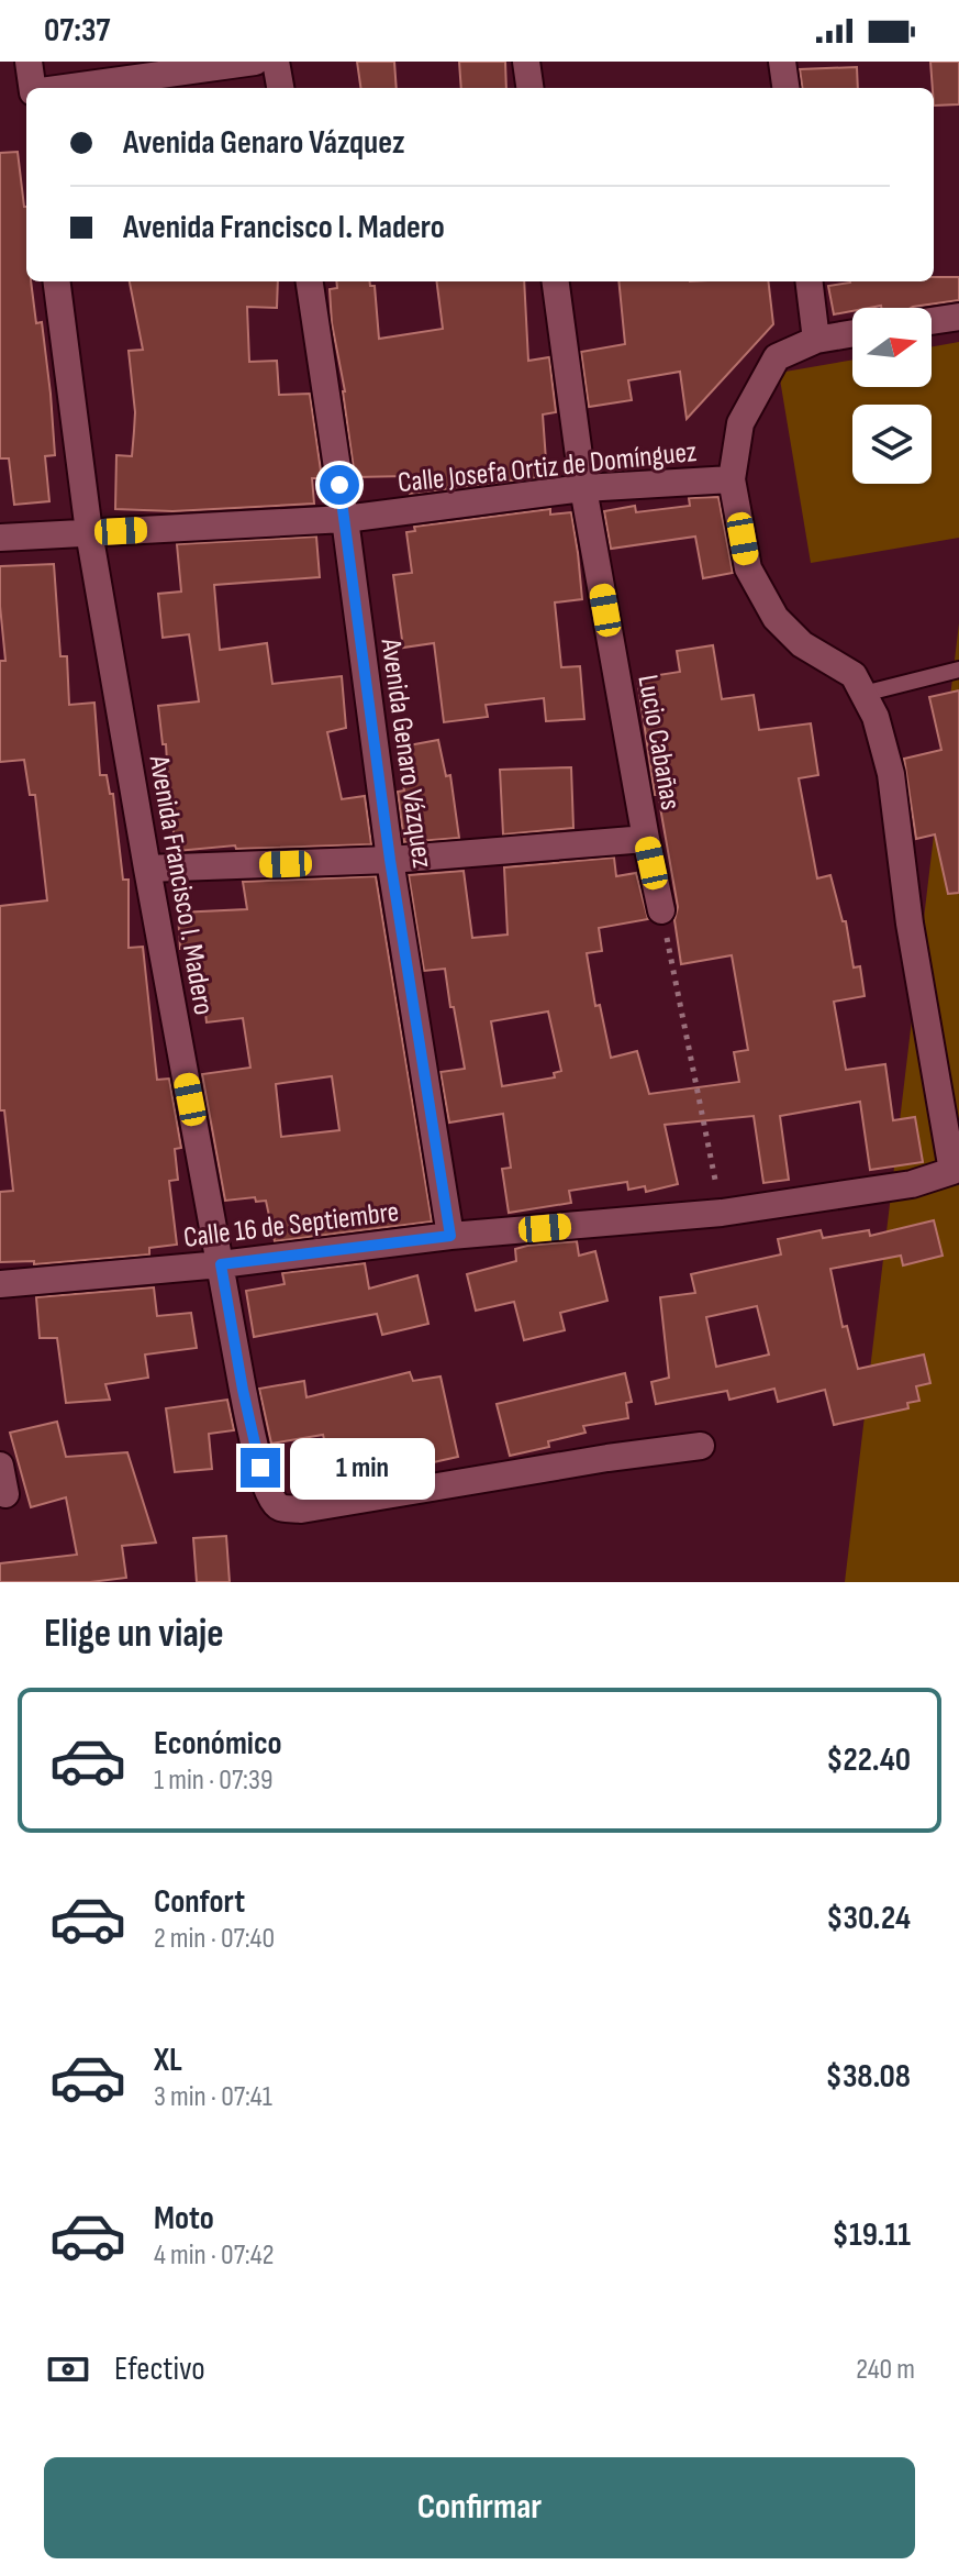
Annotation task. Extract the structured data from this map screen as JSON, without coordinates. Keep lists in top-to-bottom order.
{
  "streets": {
    "street": [
      "Calle Josefa Ortiz de Domínguez",
      "Lucio Cabañas",
      "Avenida Genaro Vázquez",
      "Avenida Francisco I. Madero",
      "Calle 16 de Septiembre"
    ]
  },
  "crossings": [
    ["Calle Josefa Ortiz de Domínguez", "Lucio Cabañas"],
    ["Calle Josefa Ortiz de Domínguez", "Avenida Genaro Vázquez"],
    ["Calle Josefa Ortiz de Domínguez", "Avenida Francisco I. Madero"],
    ["Avenida Genaro Vázquez", "Calle 16 de Septiembre"],
    ["Avenida Francisco I. Madero", "Calle 16 de Septiembre"]
  ],
  "north": "right",
  "page": {
    "status": "07:37",
    "banner": ["Avenida Genaro Vázquez", "Avenida Francisco I. Madero"],
    "bubble": "1 min",
    "heading": "Elige un viaje",
    "list": [
      {
        "name": "Económico",
        "note": "1 min · 07:39",
        "value": "$22.40"
      },
      {
        "name": "Confort",
        "note": "2 min · 07:40",
        "value": "$30.24"
      },
      {
        "name": "XL",
        "note": "3 min · 07:41",
        "value": "$38.08"
      },
      {
        "name": "Moto",
        "note": "4 min · 07:42",
        "value": "$19.11"
      }
    ],
    "pay": ["Efectivo", "240 m"],
    "buttons": "Confirmar"
  }
}
